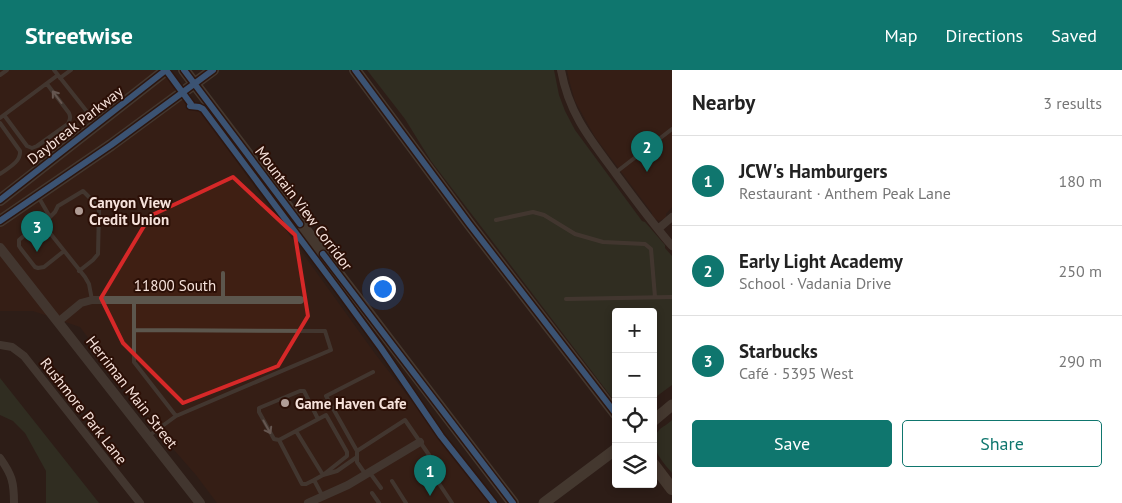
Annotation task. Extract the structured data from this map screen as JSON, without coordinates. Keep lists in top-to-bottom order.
{
  "streets": {
    "highway": ["Mountain View Corridor"],
    "main road": ["Daybreak Parkway"],
    "street": ["11800 South", "Herriman Main Street", "Rushmore Park Lane"]
  },
  "crossings": [
    ["11800 South", "Herriman Main Street"]
  ],
  "places": ["Canyon View Credit Union", "Game Haven Cafe"],
  "page": {
    "header": "Streetwise",
    "nav": ["Map", "Directions", "Saved"],
    "heading": ["Nearby", "3 results"],
    "pins": ["2", "3", "1"],
    "list": [
      {
        "mark": "1",
        "name": "JCW's Hamburgers",
        "note": "Restaurant · Anthem Peak Lane",
        "value": "180 m"
      },
      {
        "mark": "2",
        "name": "Early Light Academy",
        "note": "School · Vadania Drive",
        "value": "250 m"
      },
      {
        "mark": "3",
        "name": "Starbucks",
        "note": "Café · 5395 West",
        "value": "290 m"
      }
    ],
    "map_buttons": ["+", "−"],
    "buttons": ["Save", "Share"]
  }
}
